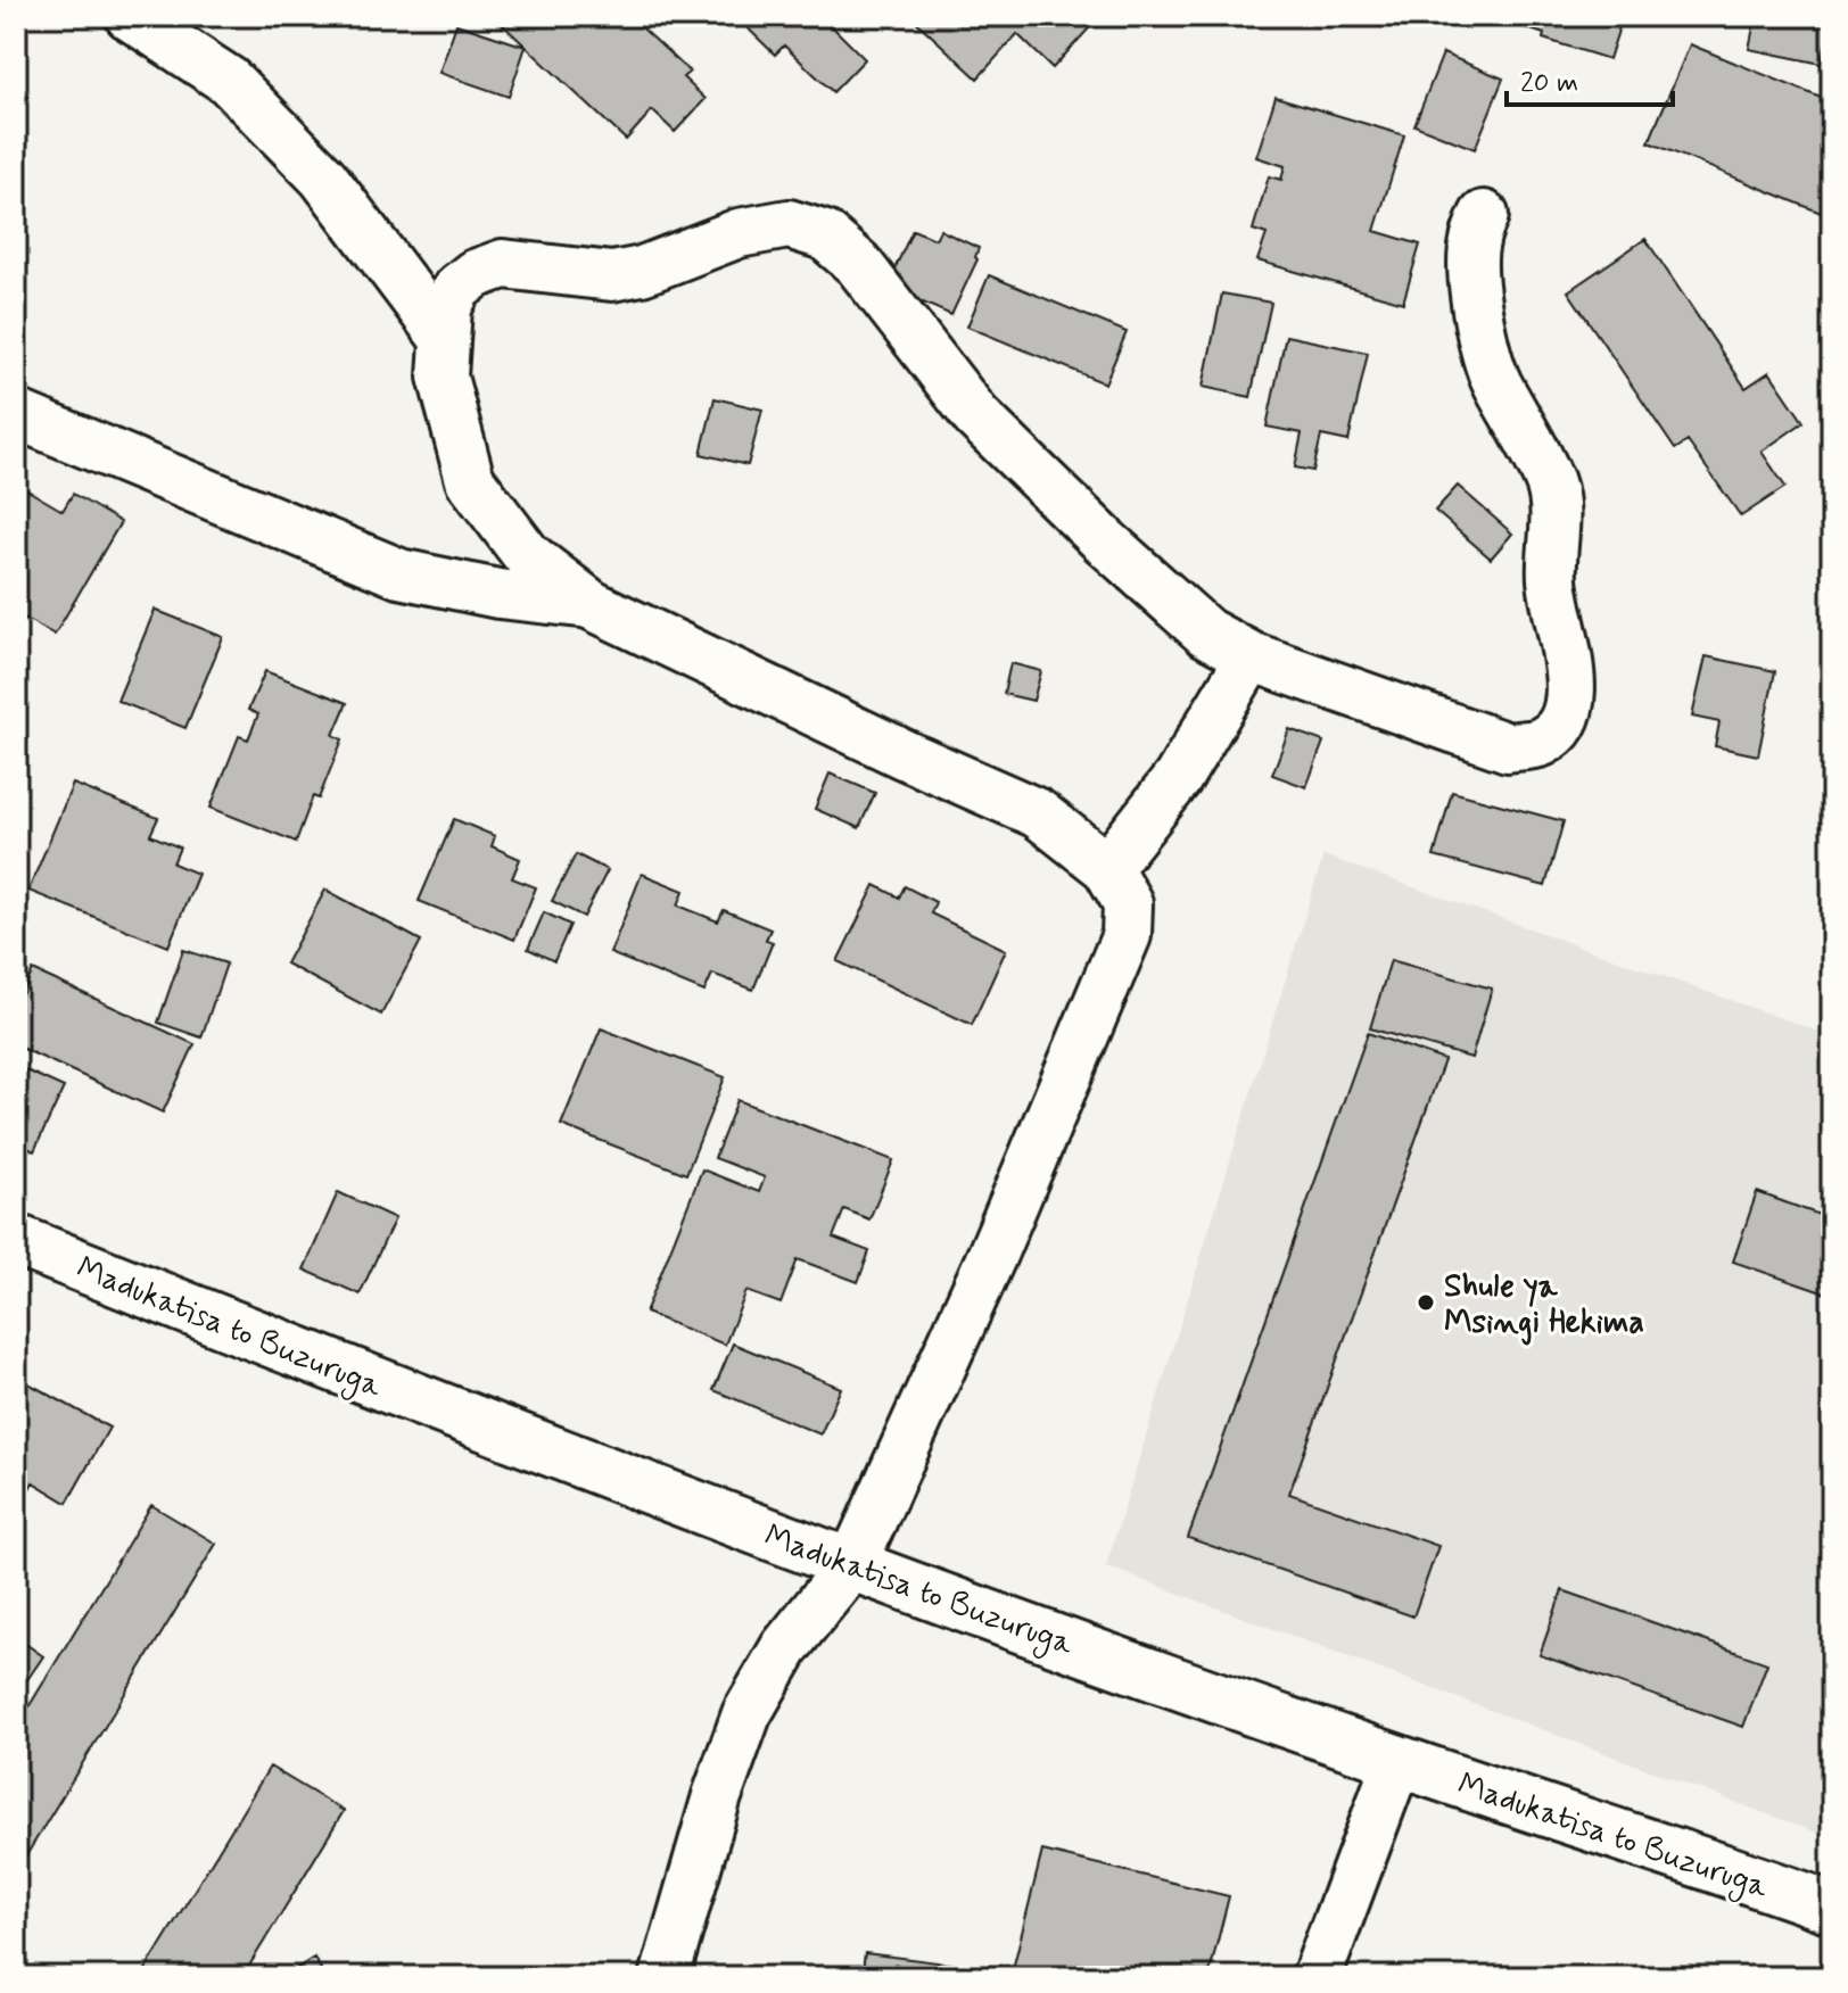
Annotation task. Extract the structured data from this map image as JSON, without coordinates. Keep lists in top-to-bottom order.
{
  "streets": {
    "main road": ["Madukatisa to Buzuruga"]
  },
  "places": ["Shule ya Msingi Hekima"],
  "scale_bar": "20 m"
}
